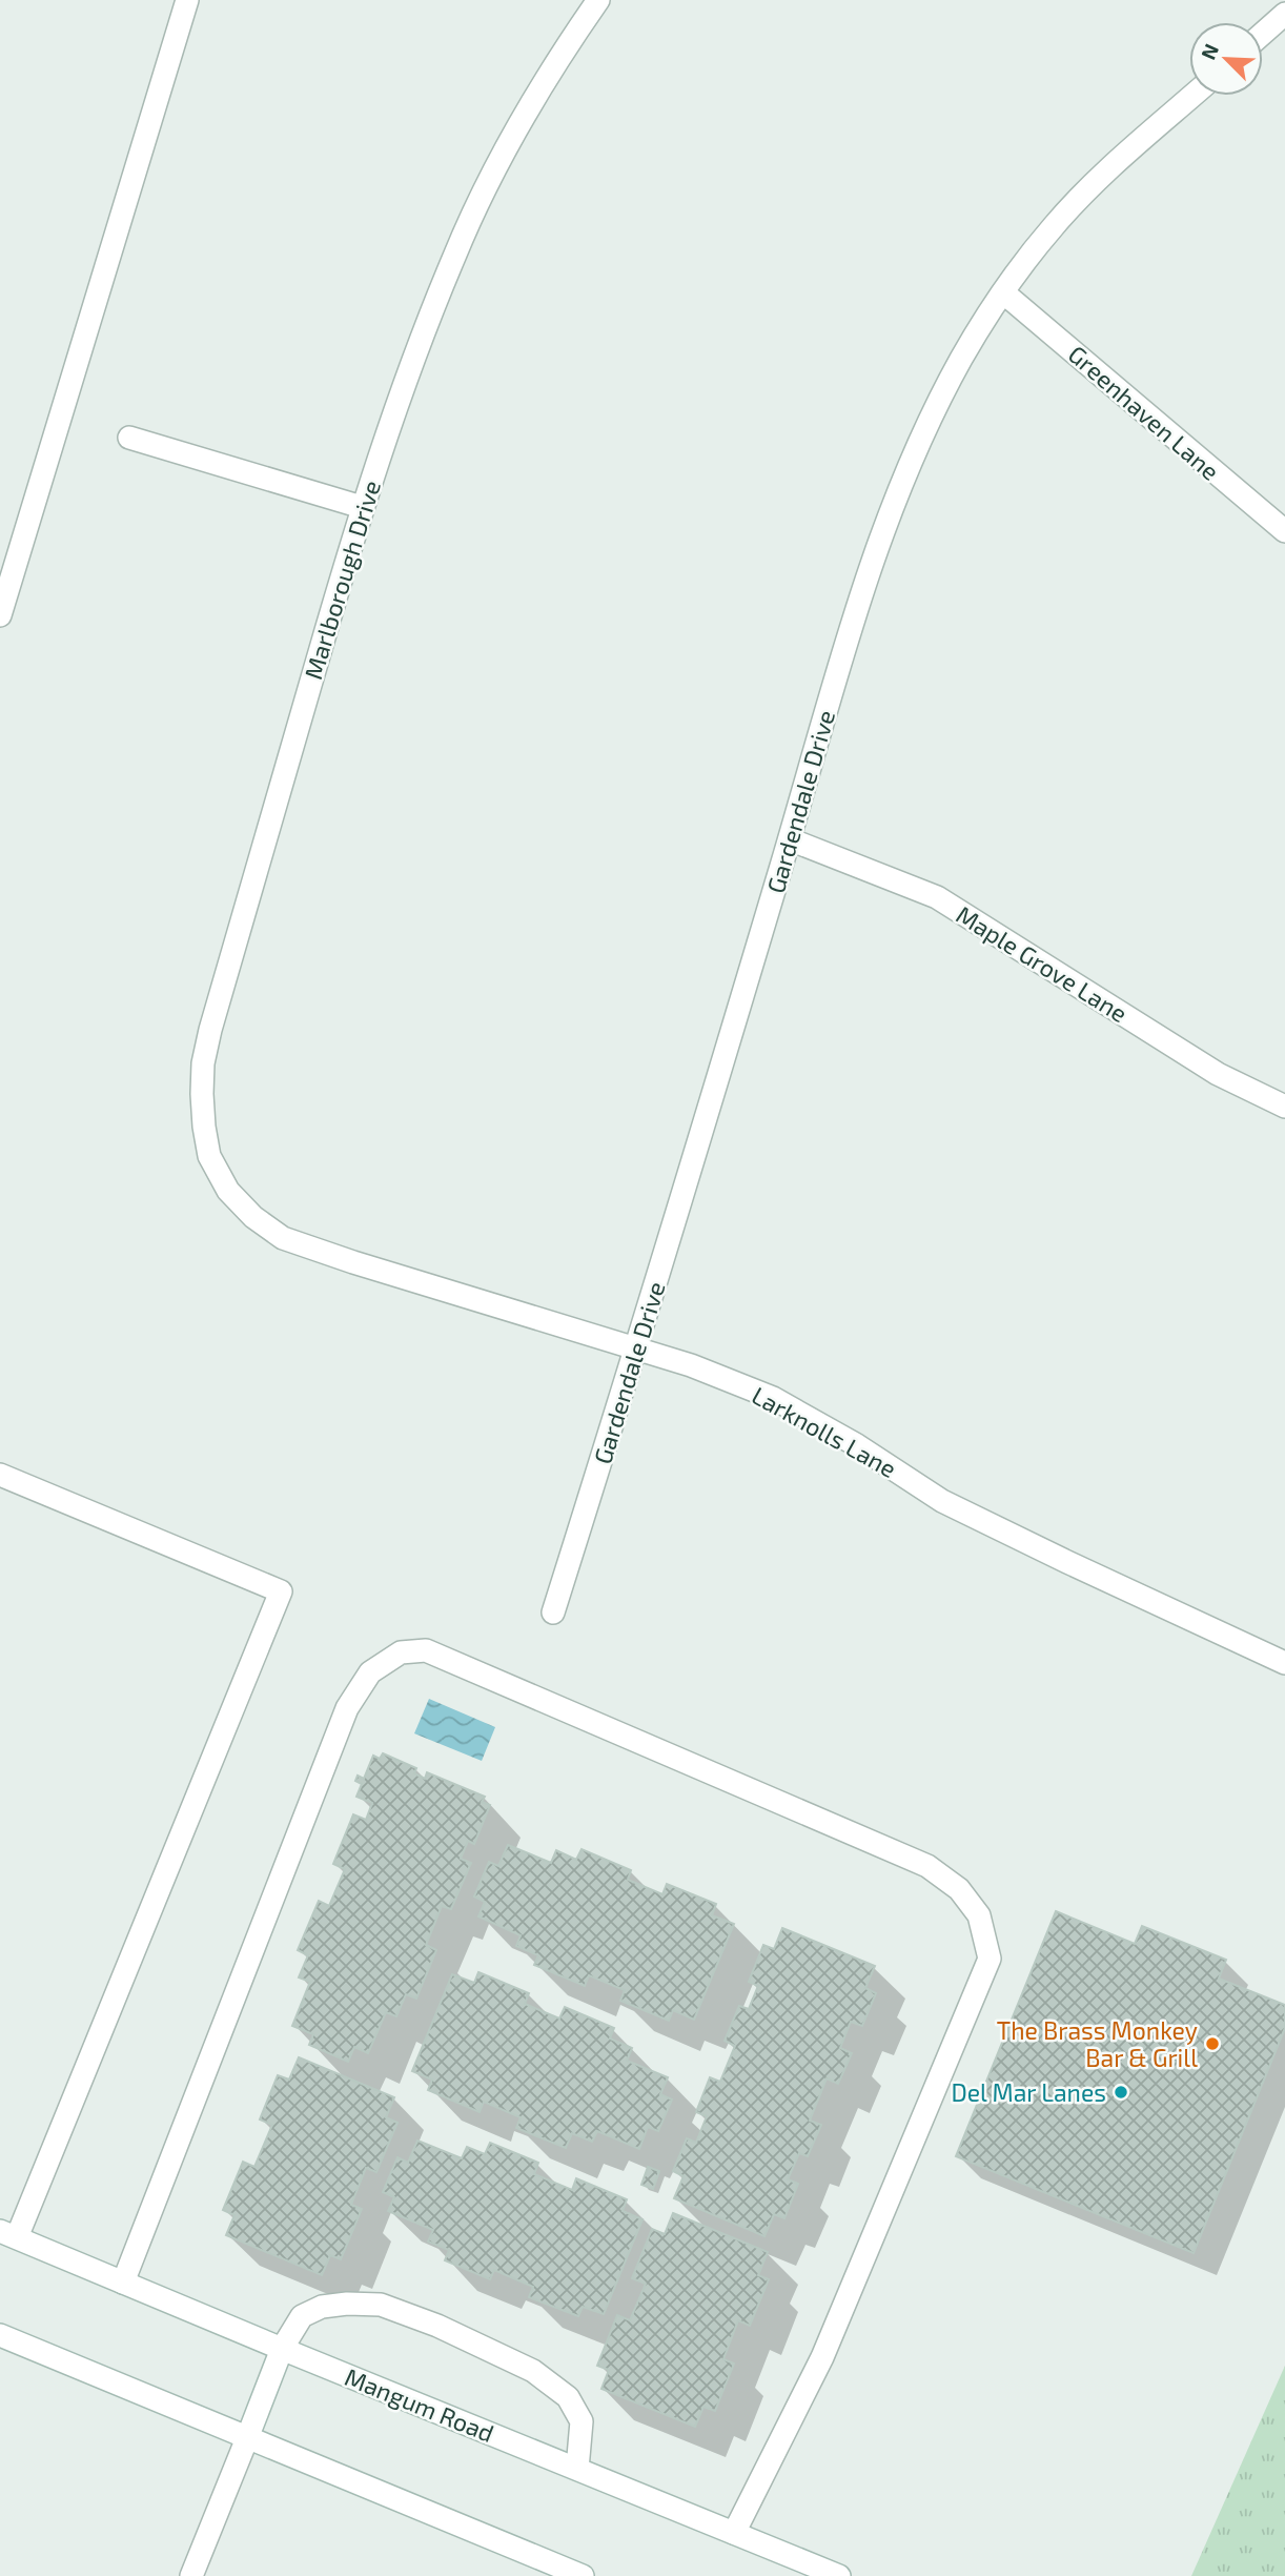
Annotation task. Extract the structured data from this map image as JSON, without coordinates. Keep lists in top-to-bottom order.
{
  "streets": {
    "street": [
      "Greenhaven Lane",
      "Marlborough Drive",
      "Gardendale Drive",
      "Maple Grove Lane",
      "Larknolls Lane",
      "Mangum Road"
    ]
  },
  "crossings": [
    ["Greenhaven Lane", "Gardendale Drive"],
    ["Marlborough Drive", "Larknolls Lane"],
    ["Gardendale Drive", "Maple Grove Lane"],
    ["Gardendale Drive", "Larknolls Lane"]
  ],
  "places": ["The Brass Monkey Bar & Grill", "Del Mar Lanes"],
  "north": "top left"
}
